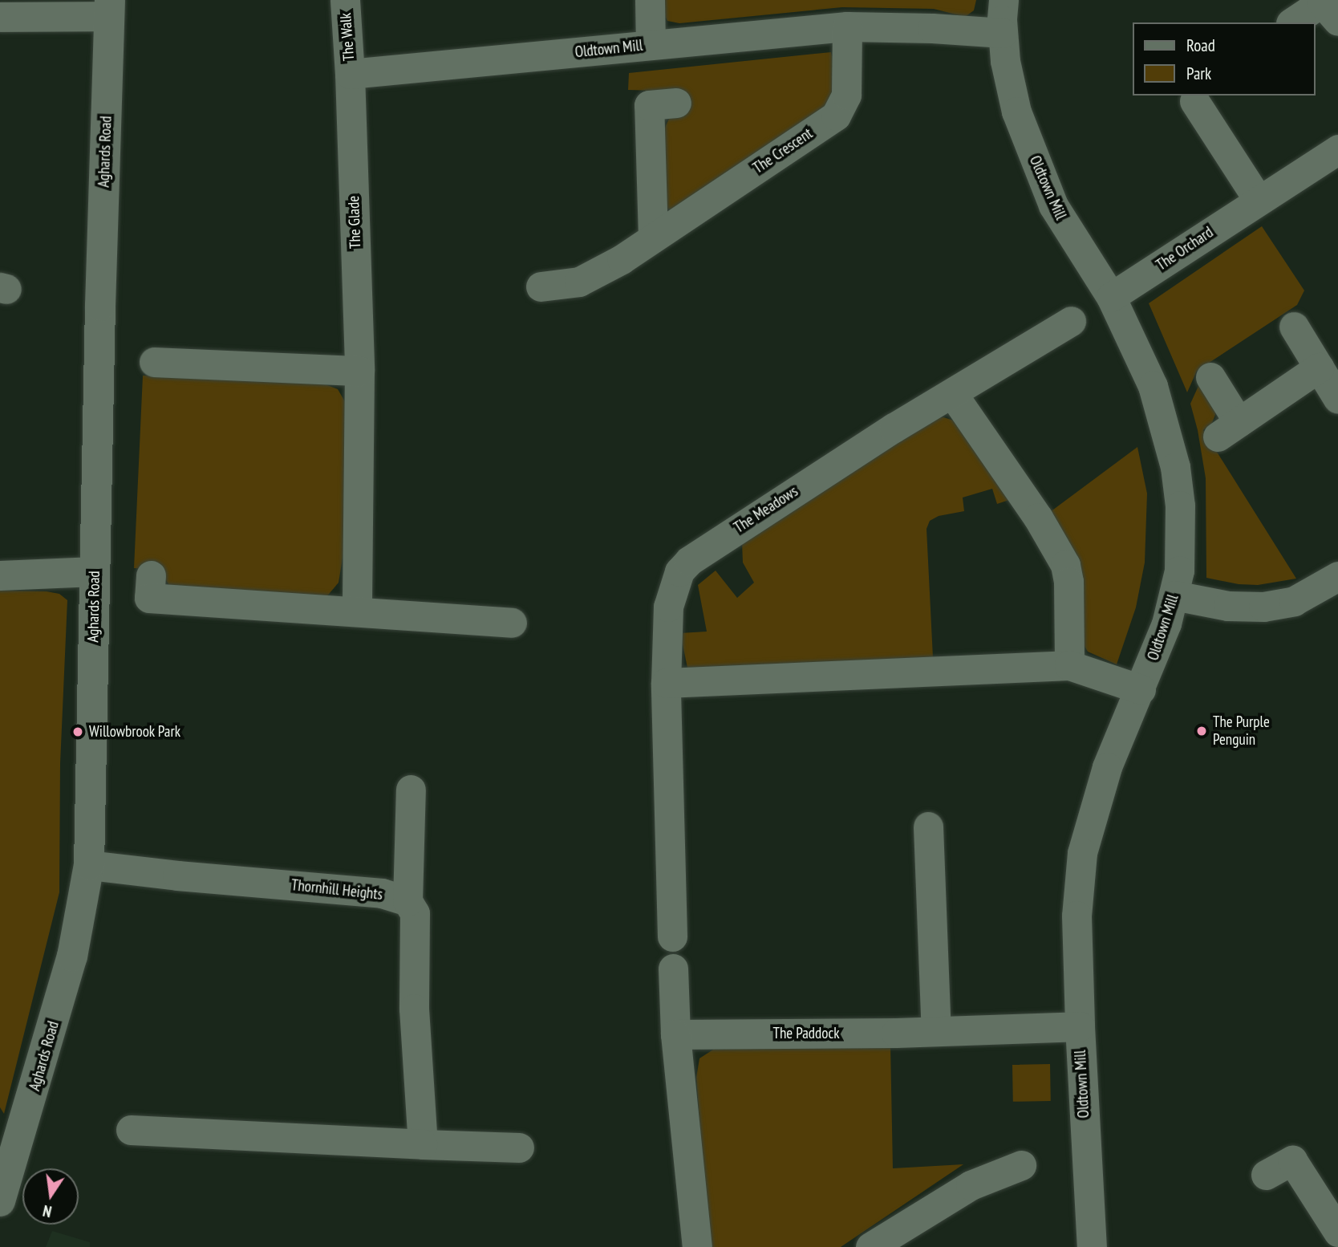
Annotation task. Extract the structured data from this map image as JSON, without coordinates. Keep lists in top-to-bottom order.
{
  "streets": {
    "street": [
      "The Walk",
      "Oldtown Mill",
      "The Crescent",
      "Aghards Road",
      "The Glade",
      "The Orchard",
      "The Meadows",
      "Thornhill Heights",
      "The Paddock"
    ]
  },
  "crossings": [
    ["The Walk", "Oldtown Mill"],
    ["The Walk", "The Glade"],
    ["Oldtown Mill", "The Crescent"],
    ["Oldtown Mill", "The Glade"],
    ["Oldtown Mill", "The Orchard"],
    ["Oldtown Mill", "The Paddock"],
    ["Aghards Road", "Thornhill Heights"]
  ],
  "places": ["The Purple Penguin", "Willowbrook Park"],
  "legend": ["Road", "Park"],
  "north": "bottom"
}
